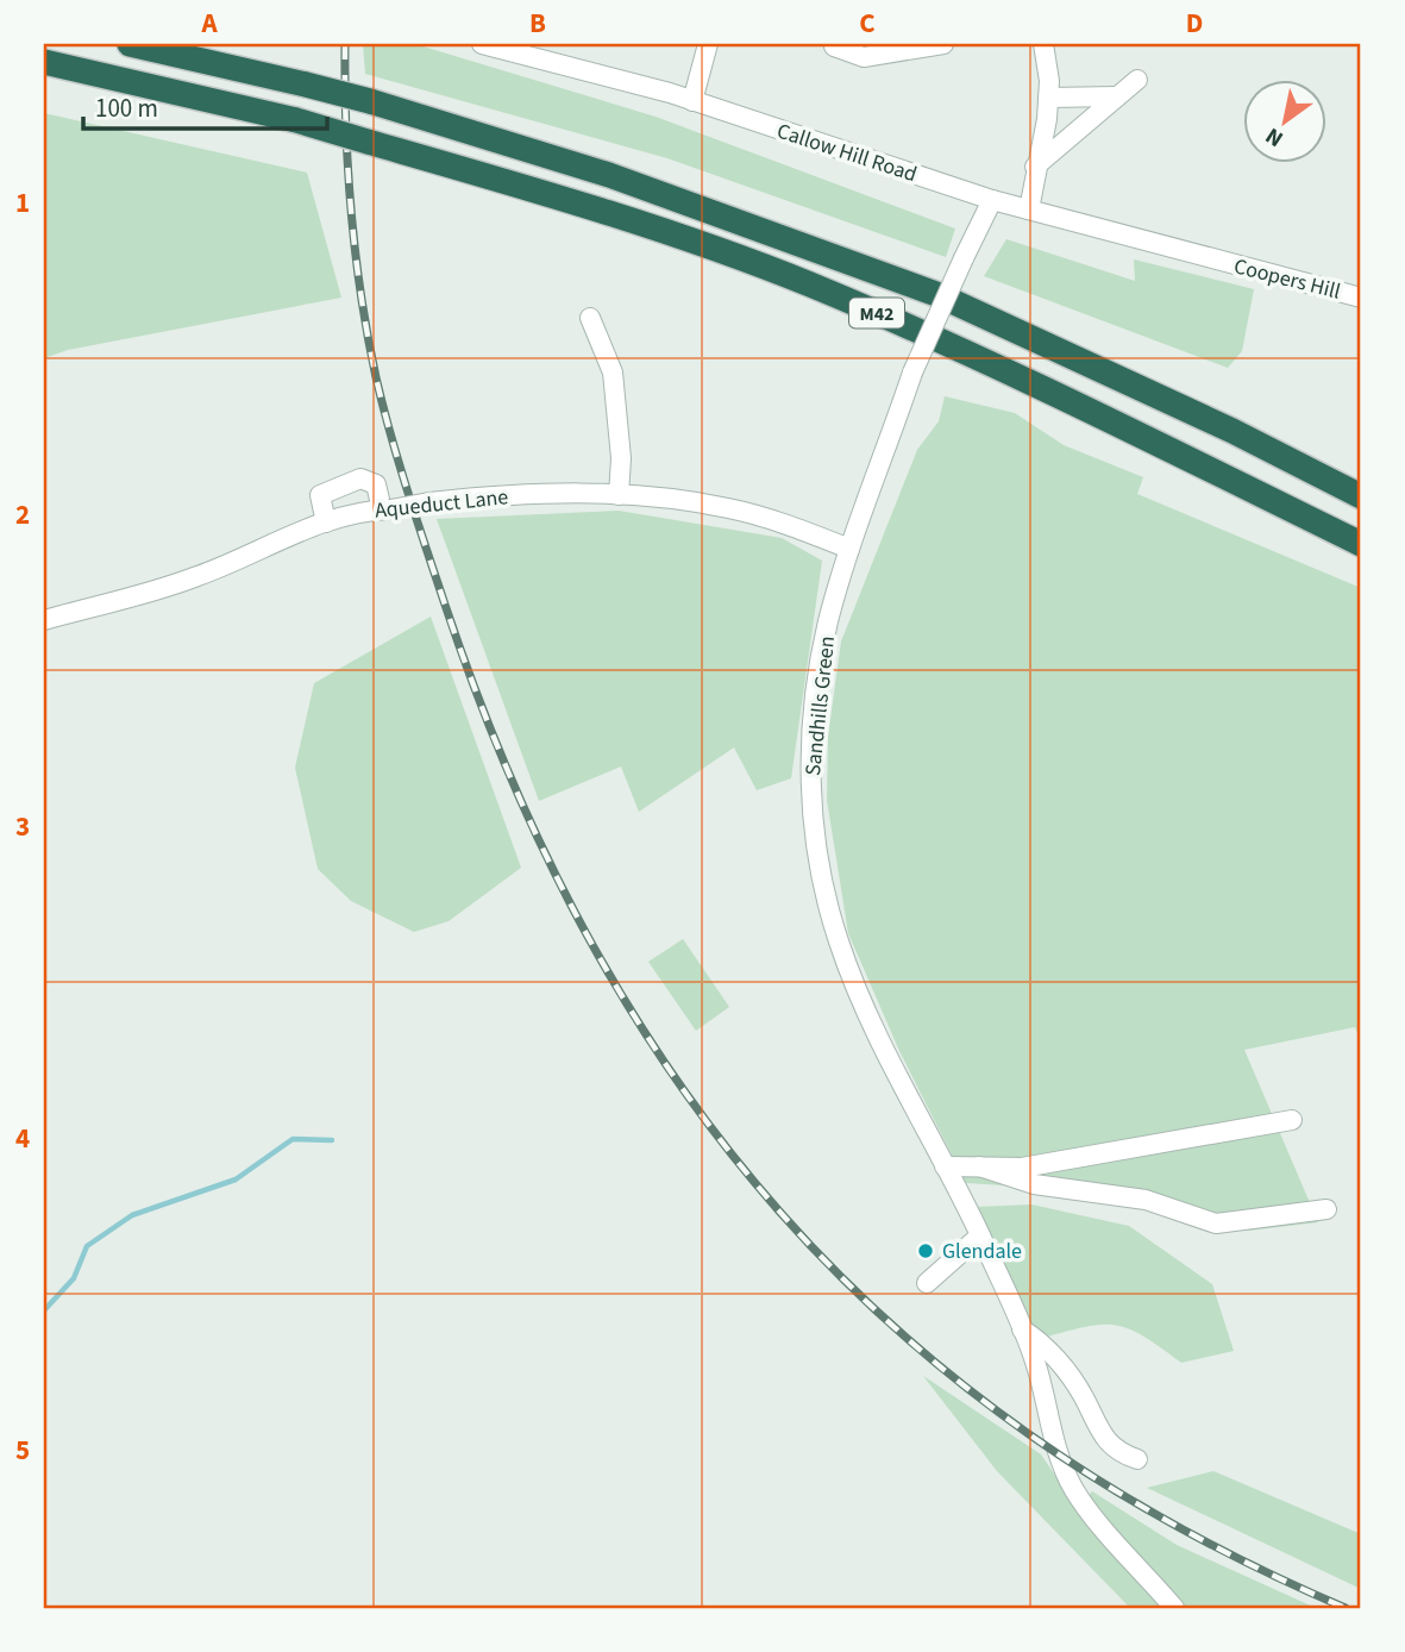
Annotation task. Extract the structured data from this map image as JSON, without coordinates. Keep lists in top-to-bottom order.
{
  "streets": {
    "highway": ["M42"],
    "street": [
      "Callow Hill Road",
      "Coopers Hill",
      "Aqueduct Lane",
      "Sandhills Green"
    ]
  },
  "crossings": [
    ["Callow Hill Road", "Coopers Hill"],
    ["Callow Hill Road", "Sandhills Green"],
    ["Aqueduct Lane", "Sandhills Green"]
  ],
  "places": ["Glendale"],
  "scale_bar": "100 m",
  "north": "bottom left",
  "grid": {
    "columns": [
      "A",
      "B",
      "C",
      "D"
    ],
    "rows": [
      "1",
      "2",
      "3",
      "4",
      "5"
    ]
  }
}
